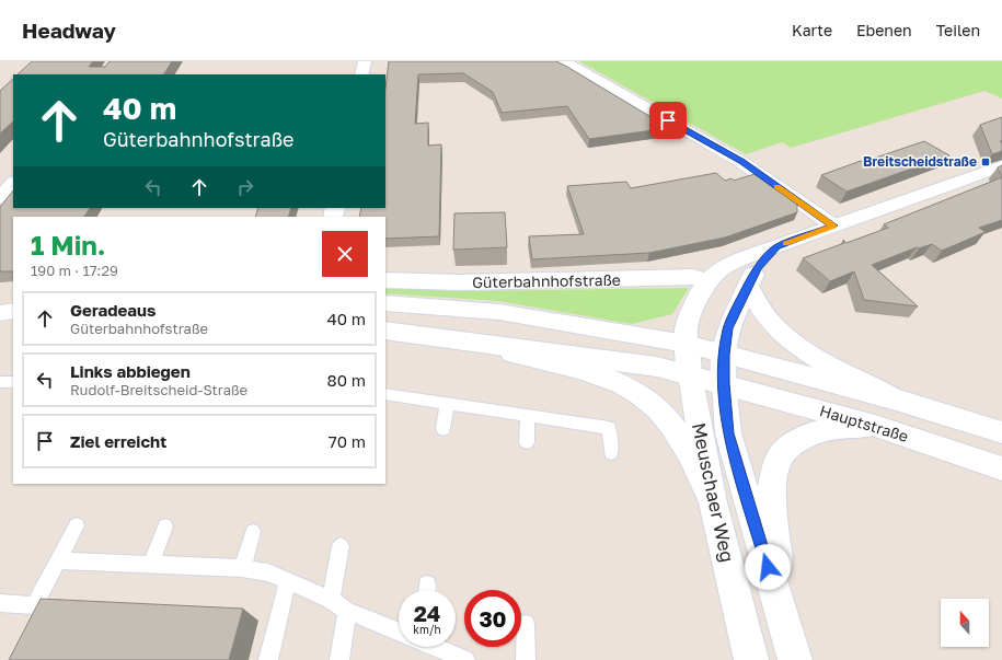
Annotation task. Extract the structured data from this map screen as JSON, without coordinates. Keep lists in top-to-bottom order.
{
  "streets": {
    "street": ["Güterbahnhofstraße", "Hauptstraße", "Meuschaer Weg"]
  },
  "crossings": [
    ["Güterbahnhofstraße", "Hauptstraße"],
    ["Hauptstraße", "Meuschaer Weg"]
  ],
  "places": {
    "transit": ["Breitscheidstraße"]
  },
  "north": "top",
  "page": {
    "header": "Headway",
    "nav": ["Karte", "Ebenen", "Teilen"],
    "turn": ["40 m", "Güterbahnhofstraße"],
    "heading": ["1 Min.", "190 m · 17:29"],
    "list": [
      {
        "name": "Geradeaus",
        "note": "Güterbahnhofstraße",
        "value": "40 m"
      },
      {
        "name": "Links abbiegen",
        "note": "Rudolf-Breitscheid-Straße",
        "value": "80 m"
      },
      {
        "name": "Ziel erreicht",
        "value": "70 m"
      }
    ],
    "speed": "24 km/h",
    "limit": "30"
  }
}
